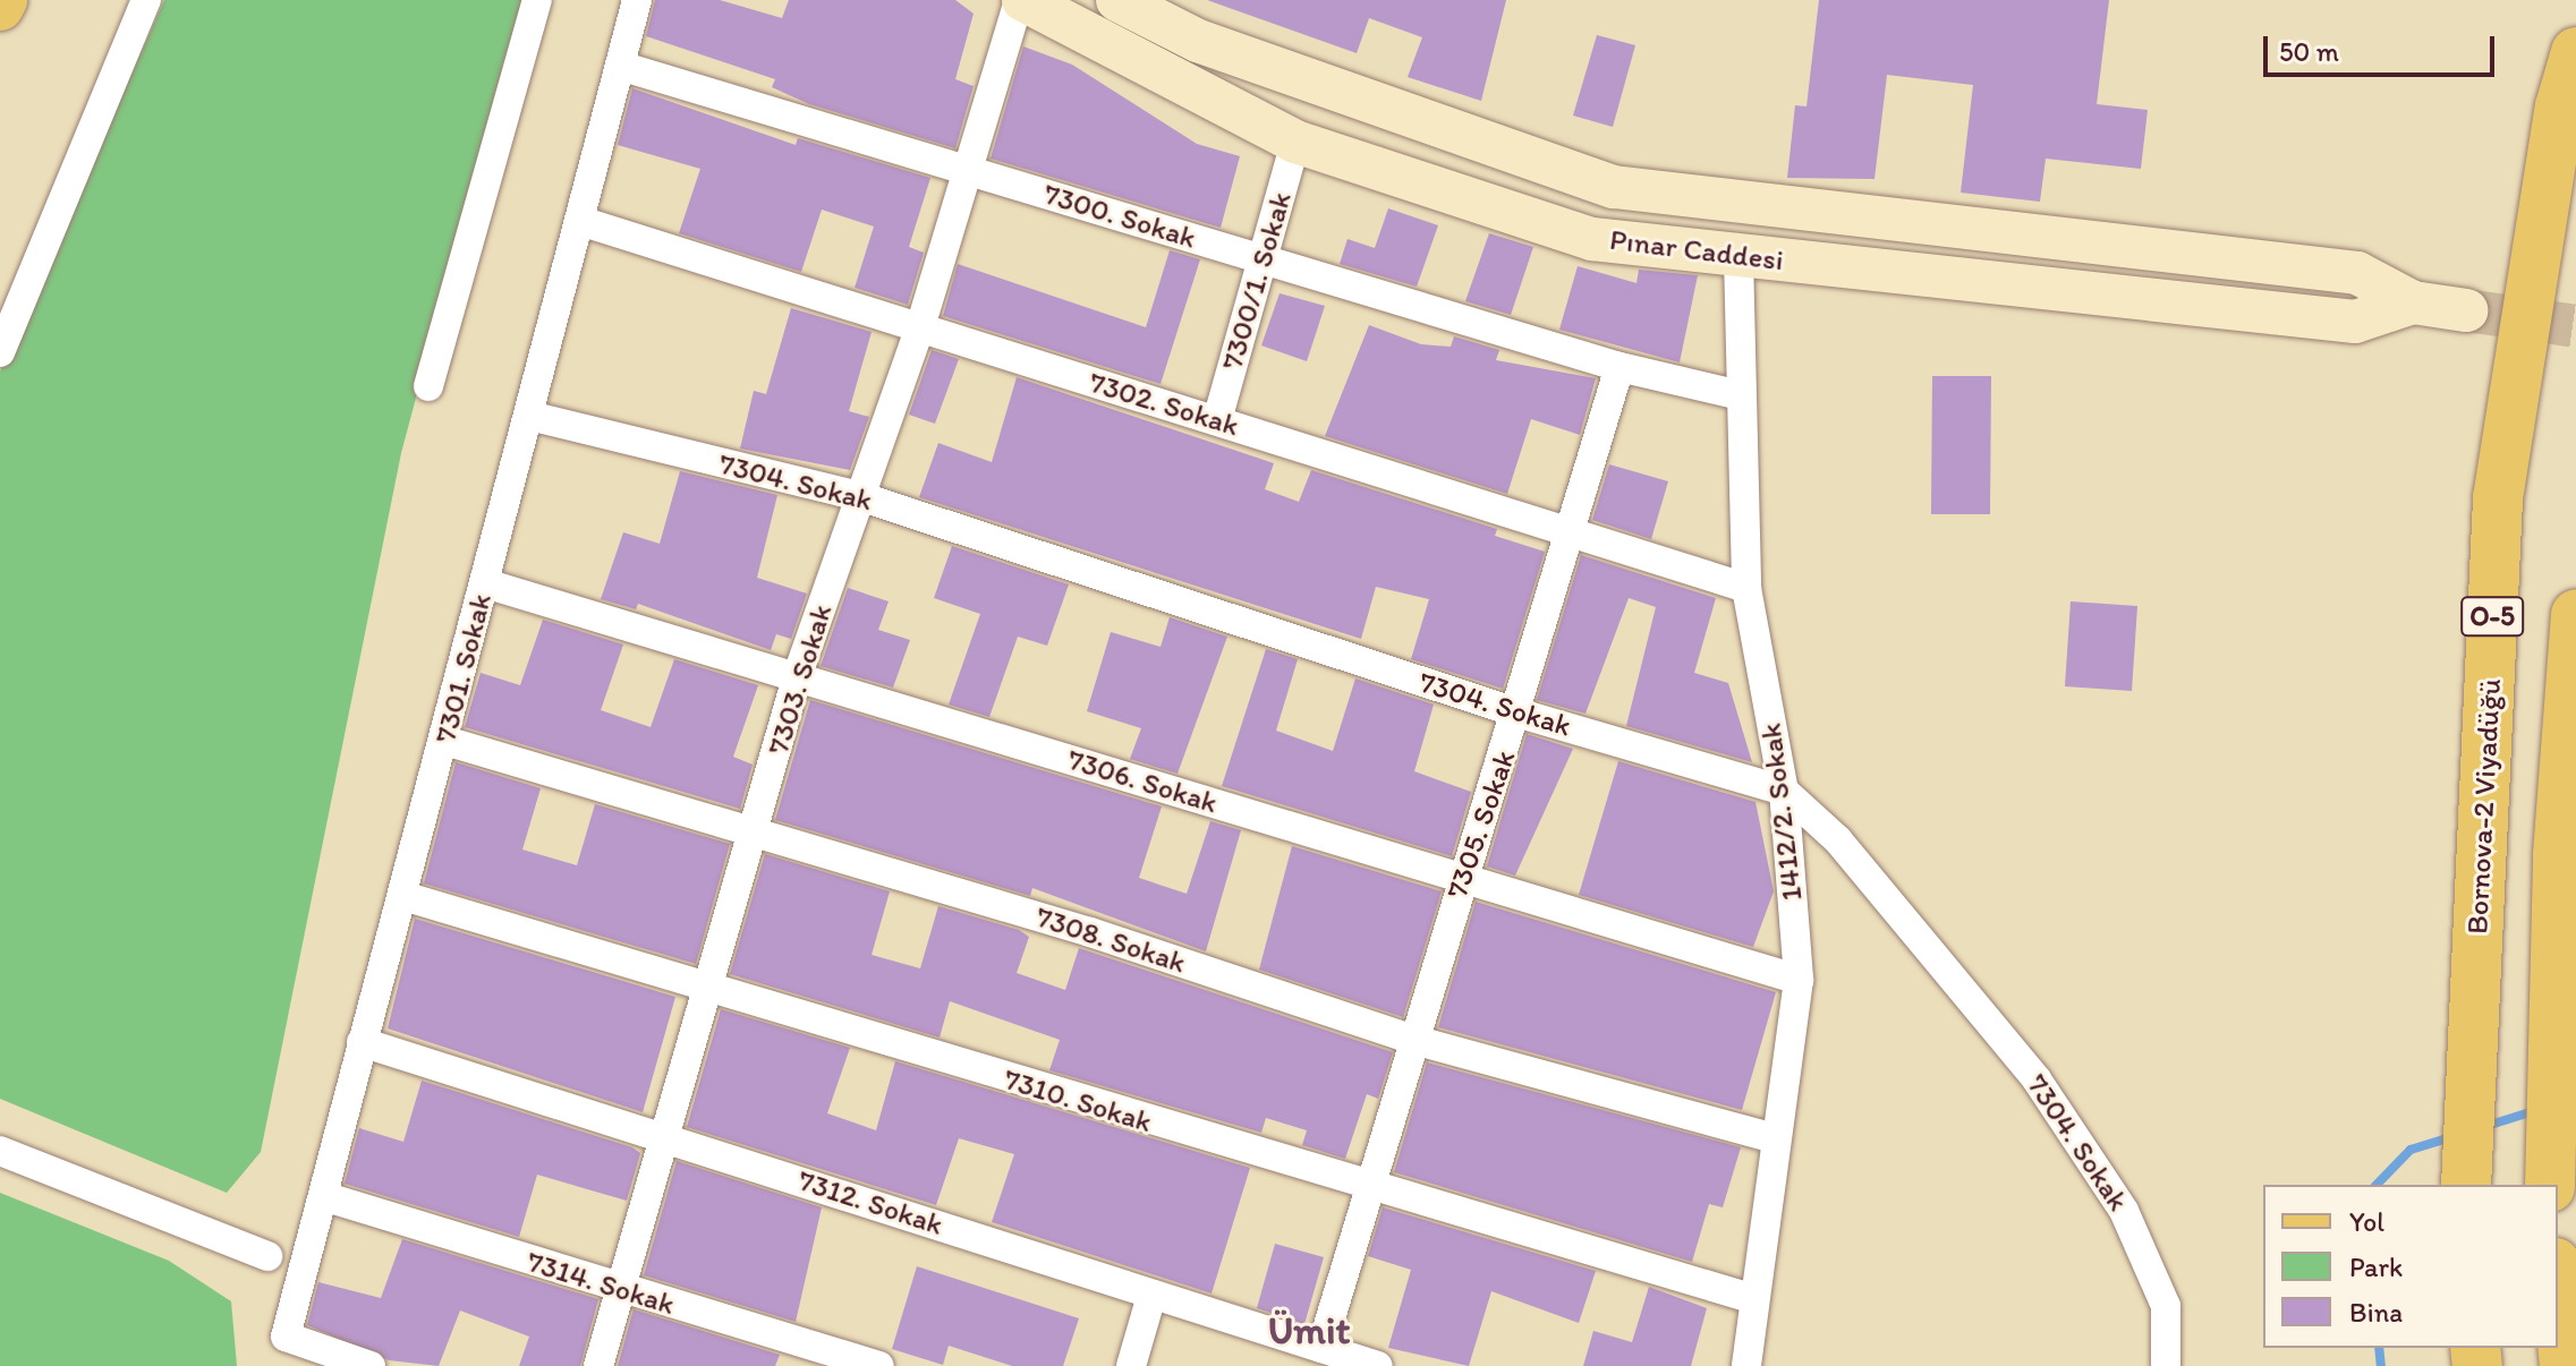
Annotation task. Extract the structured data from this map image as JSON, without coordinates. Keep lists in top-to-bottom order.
{
  "streets": {
    "highway": ["O-5", "Bornova-2 Viyadüğü"],
    "main road": ["Pınar Caddesi"],
    "street": [
      "7300. Sokak",
      "7300/1. Sokak",
      "7302. Sokak",
      "7304. Sokak",
      "7301. Sokak",
      "7303. Sokak",
      "7306. Sokak",
      "1412/2. Sokak",
      "7305. Sokak",
      "7308. Sokak",
      "7310. Sokak",
      "7312. Sokak",
      "7314. Sokak"
    ]
  },
  "crossings": [
    ["7300. Sokak", "7300/1. Sokak"],
    ["7300. Sokak", "7301. Sokak"],
    ["7300. Sokak", "7303. Sokak"],
    ["7300. Sokak", "7305. Sokak"],
    ["Pınar Caddesi", "7300/1. Sokak"],
    ["Pınar Caddesi", "7303. Sokak"],
    ["Pınar Caddesi", "1412/2. Sokak"],
    ["7300/1. Sokak", "7302. Sokak"],
    ["7302. Sokak", "7301. Sokak"],
    ["7302. Sokak", "7303. Sokak"],
    ["7302. Sokak", "1412/2. Sokak"],
    ["7302. Sokak", "7305. Sokak"],
    ["7304. Sokak", "7301. Sokak"],
    ["7304. Sokak", "7303. Sokak"],
    ["7304. Sokak", "1412/2. Sokak"],
    ["7304. Sokak", "7305. Sokak"],
    ["7301. Sokak", "7306. Sokak"],
    ["7301. Sokak", "7308. Sokak"],
    ["7301. Sokak", "7310. Sokak"],
    ["7301. Sokak", "7312. Sokak"],
    ["7301. Sokak", "7314. Sokak"],
    ["7303. Sokak", "7306. Sokak"],
    ["7303. Sokak", "7308. Sokak"],
    ["7303. Sokak", "7310. Sokak"],
    ["7303. Sokak", "7312. Sokak"],
    ["7303. Sokak", "7314. Sokak"],
    ["7306. Sokak", "1412/2. Sokak"],
    ["7306. Sokak", "7305. Sokak"],
    ["1412/2. Sokak", "7308. Sokak"],
    ["1412/2. Sokak", "7310. Sokak"],
    ["7305. Sokak", "7308. Sokak"],
    ["7305. Sokak", "7310. Sokak"],
    ["7305. Sokak", "7312. Sokak"]
  ],
  "districts": ["Ümit"],
  "legend": ["Yol", "Park", "Bina"],
  "scale_bar": "50 m"
}
